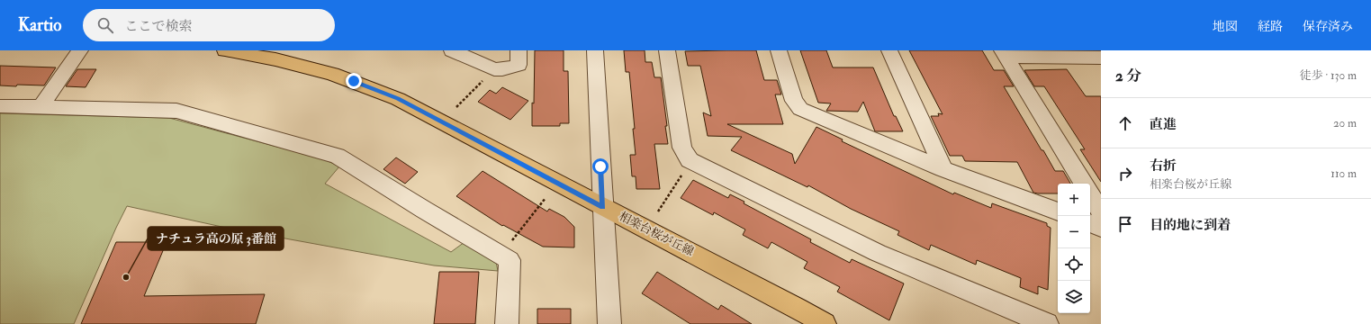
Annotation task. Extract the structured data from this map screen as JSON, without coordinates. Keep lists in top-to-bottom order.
{
  "streets": {
    "main road": ["相楽台桜が丘線"]
  },
  "places": ["ナチュラ高の原 3番館"],
  "page": {
    "header": "Kartio",
    "search": "ここで検索",
    "nav": ["地図", "経路", "保存済み"],
    "heading": ["2 分", "徒歩 · 130 m"],
    "list": [
      ["直進", "20 m"],
      ["右折", "相楽台桜が丘線", "110 m"],
      "目的地に到着"
    ],
    "map_buttons": ["+", "−"]
  }
}
